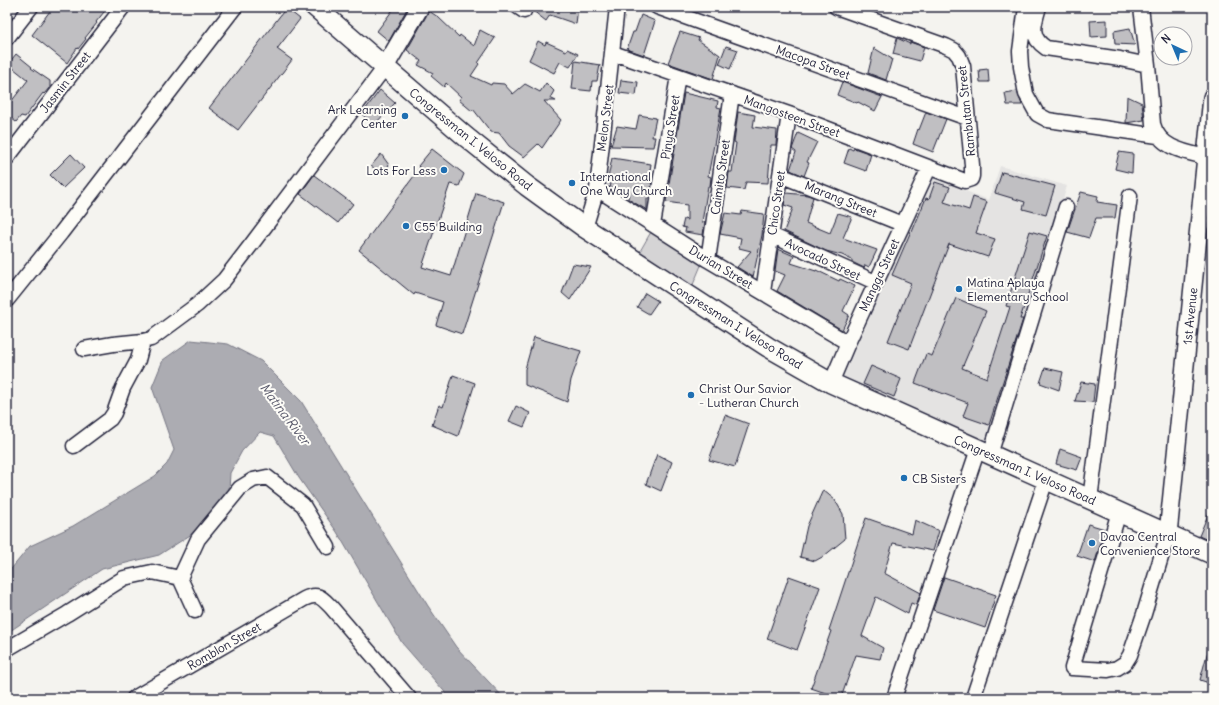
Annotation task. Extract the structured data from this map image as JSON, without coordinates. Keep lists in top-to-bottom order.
{
  "streets": {
    "main road": ["Congressman I. Veloso Road"],
    "street": [
      "Macopa Street",
      "Jasmin Street",
      "Rambutan Street",
      "Mangosteen Street",
      "Melon Street",
      "Pinya Street",
      "Caimito Street",
      "Marang Street",
      "Chico Street",
      "Avocado Street",
      "Durian Street",
      "Mangga Street",
      "1st Avenue",
      "Romblon Street"
    ]
  },
  "crossings": [
    ["Macopa Street", "Rambutan Street"],
    ["Rambutan Street", "Mangosteen Street"],
    ["Mangosteen Street", "Melon Street"],
    ["Mangosteen Street", "Pinya Street"],
    ["Mangosteen Street", "Caimito Street"],
    ["Mangosteen Street", "Chico Street"],
    ["Mangosteen Street", "Mangga Street"],
    ["Melon Street", "Congressman I. Veloso Road"],
    ["Melon Street", "Durian Street"],
    ["Pinya Street", "Durian Street"],
    ["Congressman I. Veloso Road", "Mangga Street"],
    ["Congressman I. Veloso Road", "1st Avenue"],
    ["Caimito Street", "Durian Street"],
    ["Marang Street", "Chico Street"],
    ["Marang Street", "Mangga Street"],
    ["Chico Street", "Avocado Street"],
    ["Chico Street", "Durian Street"],
    ["Avocado Street", "Mangga Street"],
    ["Durian Street", "Mangga Street"]
  ],
  "water": ["Matina River"],
  "places": [
    "Ark Learning Center",
    "Lots For Less",
    "International One Way Church",
    "C55 Building",
    "Matina Aplaya Elementary School",
    "Christ Our Savior - Lutheran Church",
    "CB Sisters",
    "Davao Central Convenience Store"
  ],
  "north": "top left"
}
